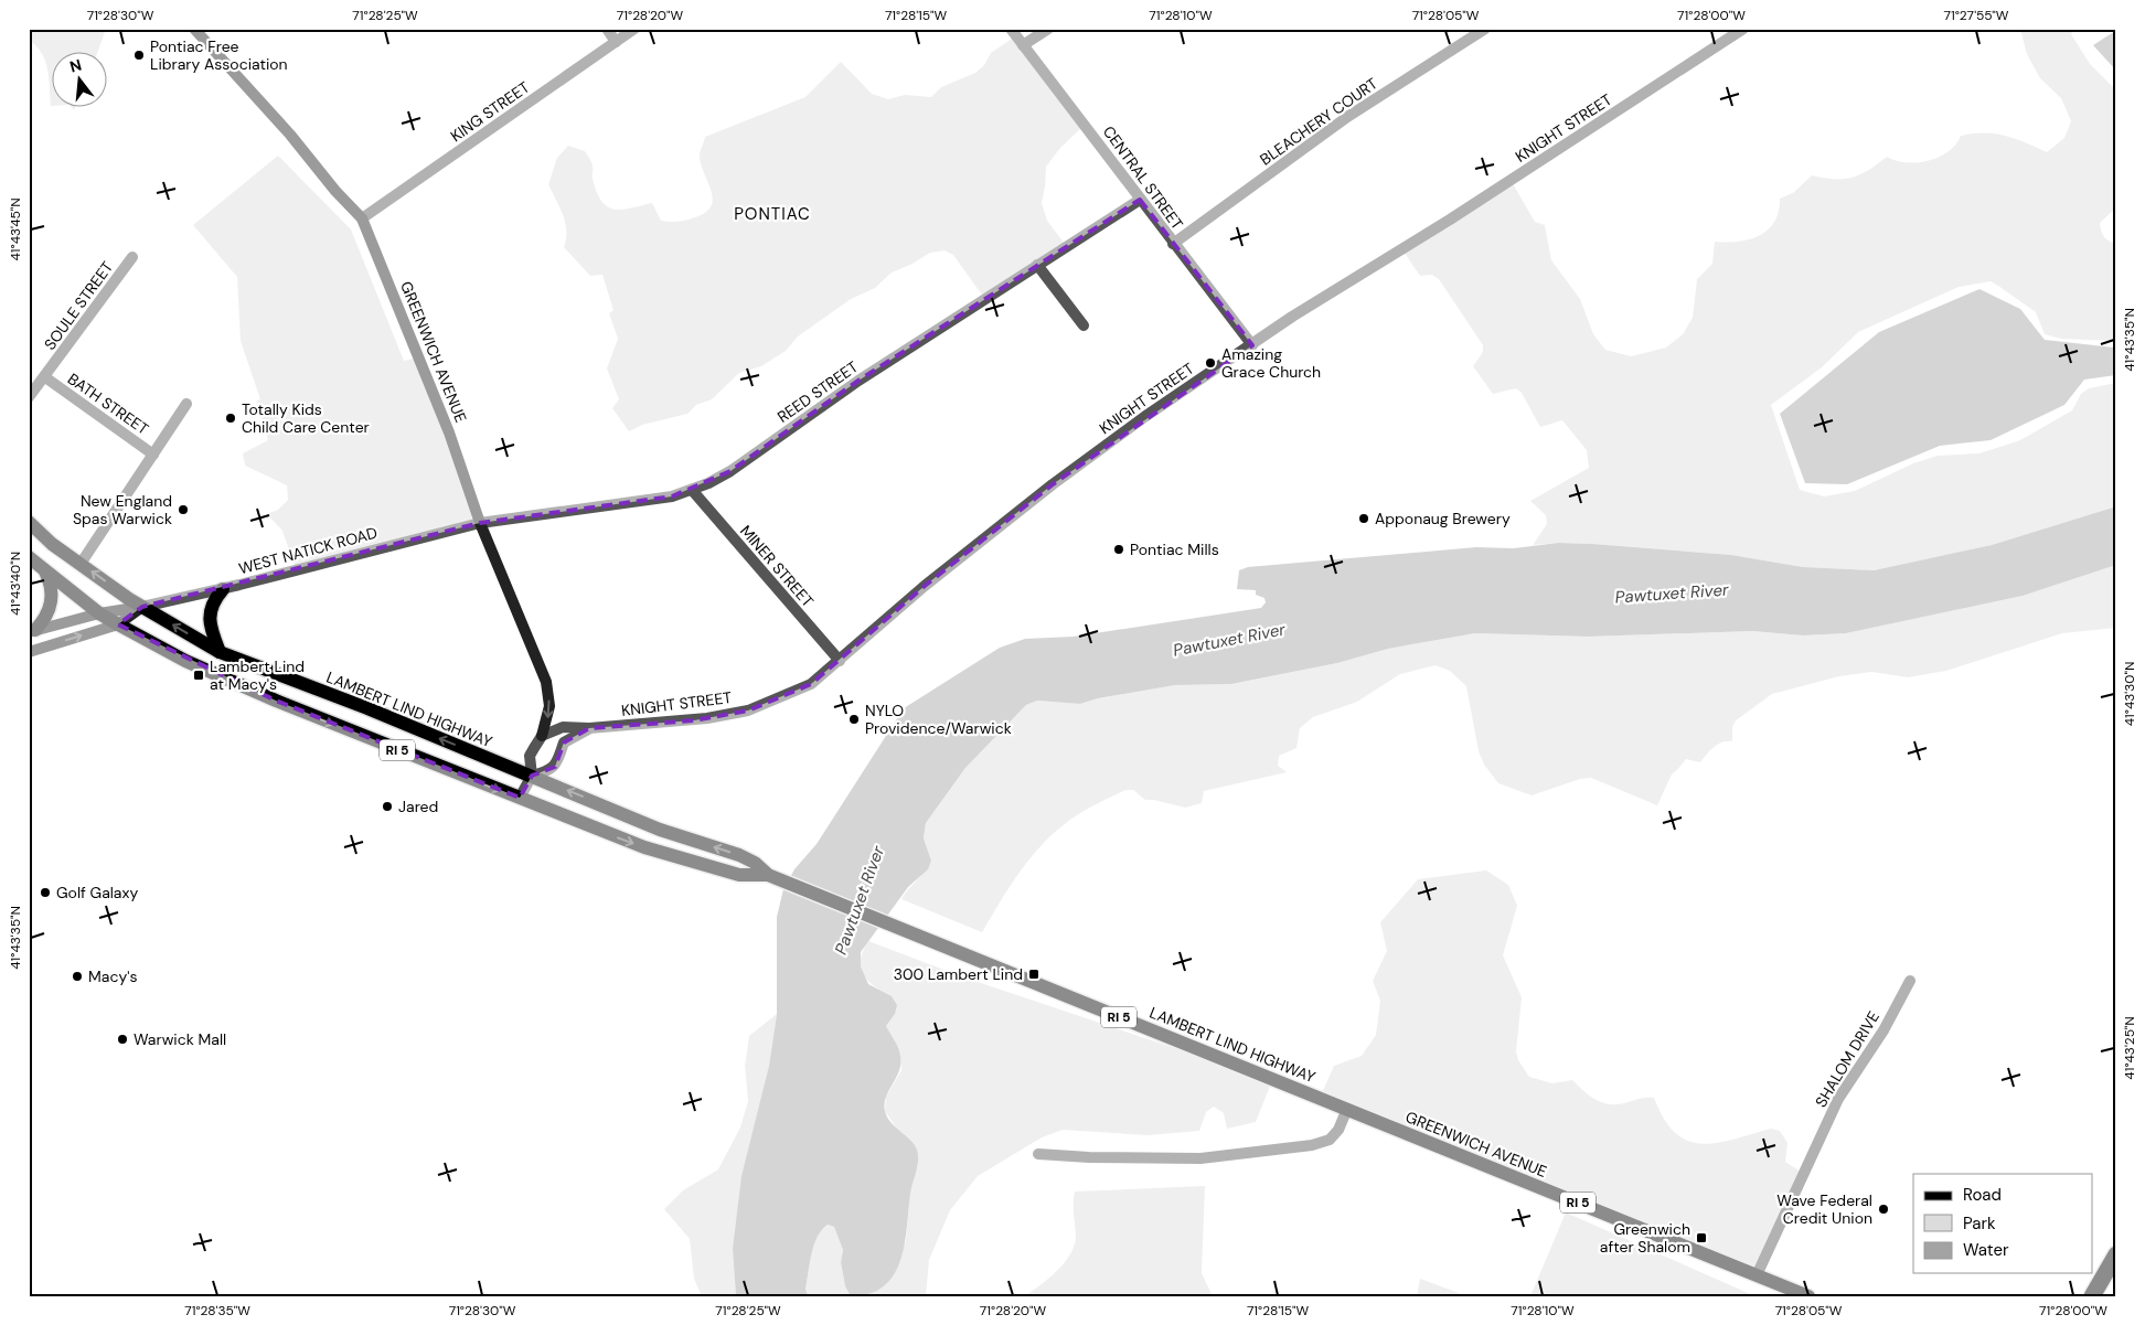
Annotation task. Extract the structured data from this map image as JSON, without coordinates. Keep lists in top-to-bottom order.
{
  "streets": {
    "main road": ["GREENWICH AVENUE", "LAMBERT LIND HIGHWAY", "RI 5"],
    "street": [
      "KING STREET",
      "BLEACHERY COURT",
      "KNIGHT STREET",
      "CENTRAL STREET",
      "SOULE STREET",
      "REED STREET",
      "BATH STREET",
      "WEST NATICK ROAD",
      "MINER STREET",
      "SHALOM DRIVE"
    ]
  },
  "crossings": [
    ["KING STREET", "GREENWICH AVENUE"],
    ["BLEACHERY COURT", "CENTRAL STREET"],
    ["KNIGHT STREET", "CENTRAL STREET"],
    ["KNIGHT STREET", "GREENWICH AVENUE"],
    ["KNIGHT STREET", "MINER STREET"],
    ["KNIGHT STREET", "LAMBERT LIND HIGHWAY"],
    ["CENTRAL STREET", "REED STREET"],
    ["SOULE STREET", "BATH STREET"],
    ["GREENWICH AVENUE", "REED STREET"],
    ["GREENWICH AVENUE", "WEST NATICK ROAD"],
    ["GREENWICH AVENUE", "LAMBERT LIND HIGHWAY"],
    ["GREENWICH AVENUE", "SHALOM DRIVE"],
    ["REED STREET", "WEST NATICK ROAD"],
    ["REED STREET", "MINER STREET"],
    ["WEST NATICK ROAD", "LAMBERT LIND HIGHWAY"]
  ],
  "districts": ["PONTIAC"],
  "water": ["Pawtuxet River"],
  "places": {
    "other": [
      "Pontiac Free Library Association",
      "Amazing Grace Church",
      "Totally Kids Child Care Center",
      "New England Spas Warwick",
      "Apponaug Brewery",
      "Pontiac Mills",
      "NYLO Providence/Warwick",
      "Jared",
      "Golf Galaxy",
      "Macy's",
      "Warwick Mall",
      "Wave Federal Credit Union"
    ],
    "transit": ["Lambert Lind at Macy's", "300 Lambert Lind", "Greenwich after Shalom"]
  },
  "legend": ["Road", "Park", "Water"],
  "north": "top",
  "coordinates": [
    "71°28'30\"W",
    "71°28'25\"W",
    "71°28'20\"W",
    "71°28'15\"W",
    "71°28'10\"W",
    "71°28'05\"W",
    "71°28'00\"W",
    "71°27'55\"W",
    "41°43'45\"N",
    "41°43'35\"N",
    "41°43'40\"N",
    "41°43'30\"N",
    "41°43'25\"N",
    "71°28'35\"W"
  ]
}
